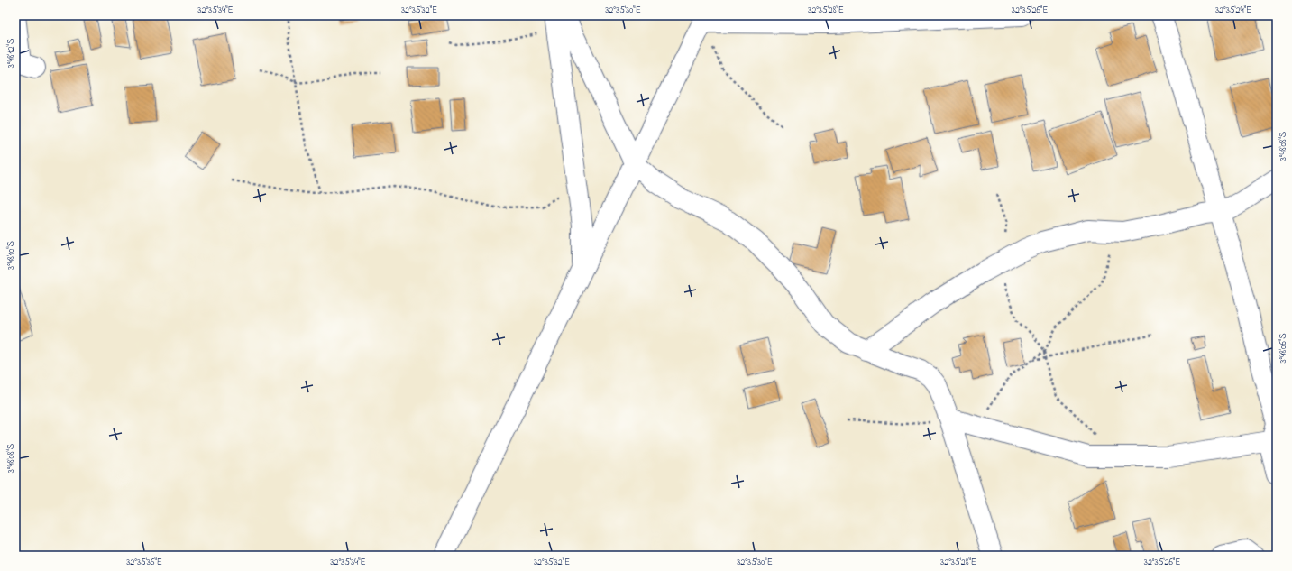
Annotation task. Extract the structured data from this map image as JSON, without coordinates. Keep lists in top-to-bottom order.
{
  "coordinates": [
    "32°35'34\"E",
    "32°35'32\"E",
    "32°35'30\"E",
    "32°35'28\"E",
    "32°35'26\"E",
    "32°35'24\"E",
    "3°48'12\"S",
    "3°48'08\"S",
    "3°48'10\"S",
    "3°48'06\"S",
    "32°35'36\"E"
  ]
}
